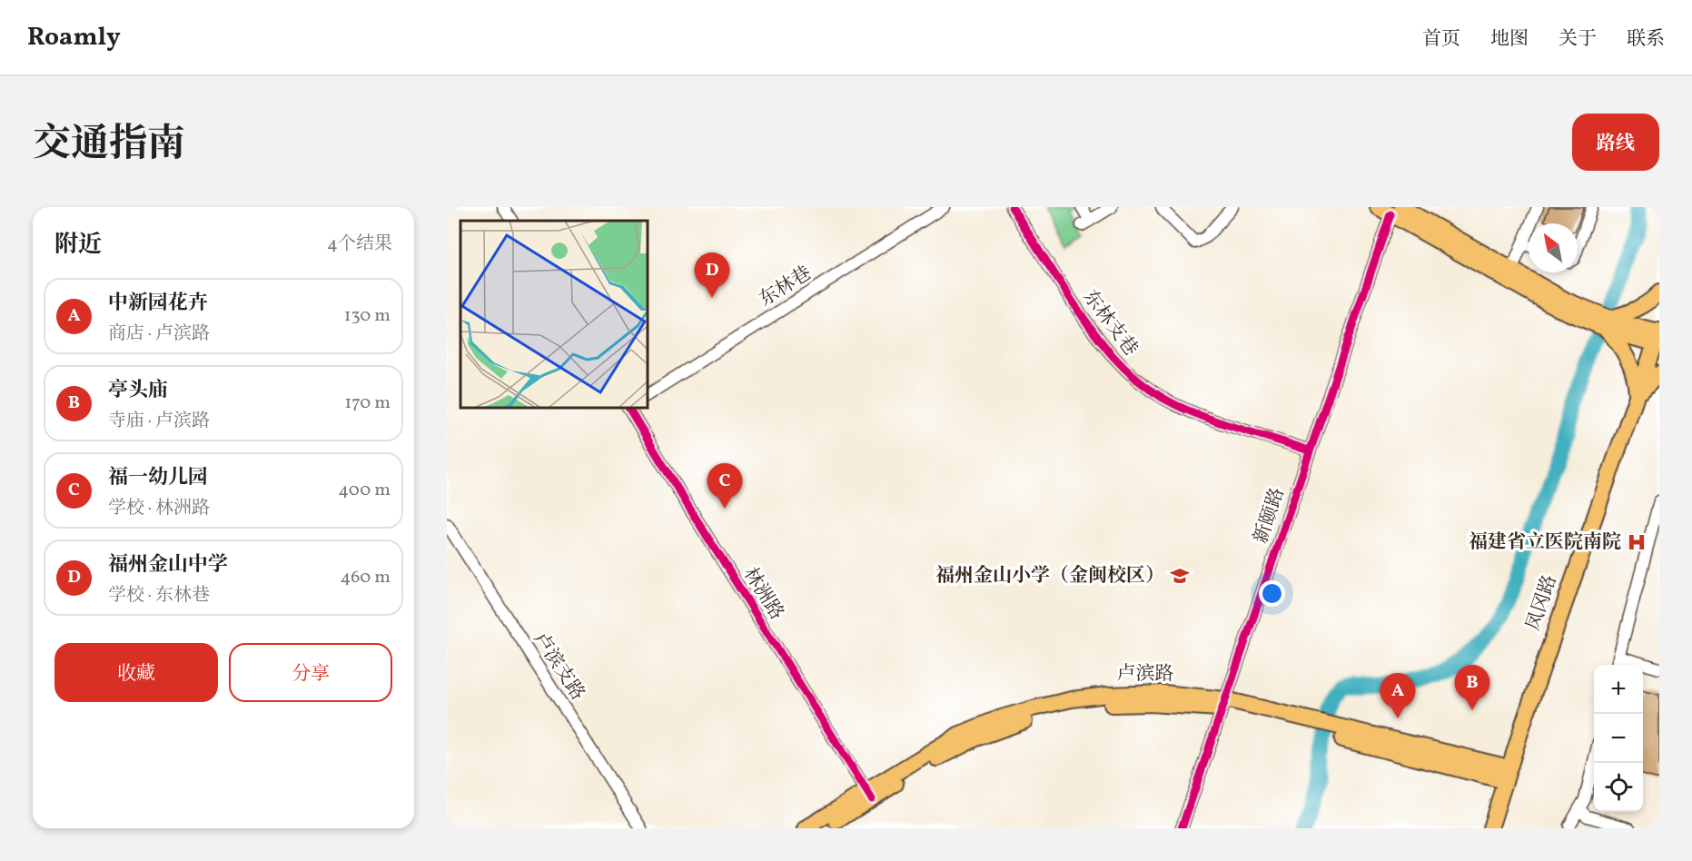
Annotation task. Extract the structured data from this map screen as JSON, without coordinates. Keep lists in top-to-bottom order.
{
  "streets": {
    "main road": ["凤冈路", "卢滨路"],
    "street": [
      "东林巷",
      "东林支巷",
      "新颐路",
      "林洲路",
      "卢滨支路"
    ]
  },
  "crossings": [
    ["东林支巷", "新颐路"],
    ["新颐路", "卢滨路"],
    ["林洲路", "卢滨路"],
    ["凤冈路", "卢滨路"]
  ],
  "places": {
    "hospital": ["福建省立医院南院"],
    "school or university": ["福州金山小学（金闽校区）"]
  },
  "north": "top left",
  "page": {
    "header": "Roamly",
    "nav": [
      "首页",
      "地图",
      "关于",
      "联系"
    ],
    "title": "交通指南",
    "buttons": [
      "路线",
      ["收藏", "分享"]
    ],
    "heading": ["附近", "4个结果"],
    "pins": [
      "D",
      "C",
      "B",
      "A"
    ],
    "list": [
      {
        "mark": "A",
        "name": "中新园花卉",
        "note": "商店 · 卢滨路",
        "value": "130 m"
      },
      {
        "mark": "B",
        "name": "亭头庙",
        "note": "寺庙 · 卢滨路",
        "value": "170 m"
      },
      {
        "mark": "C",
        "name": "福一幼儿园",
        "note": "学校 · 林洲路",
        "value": "400 m"
      },
      {
        "mark": "D",
        "name": "福州金山中学",
        "note": "学校 · 东林巷",
        "value": "460 m"
      }
    ],
    "map_buttons": ["+", "−"]
  }
}
